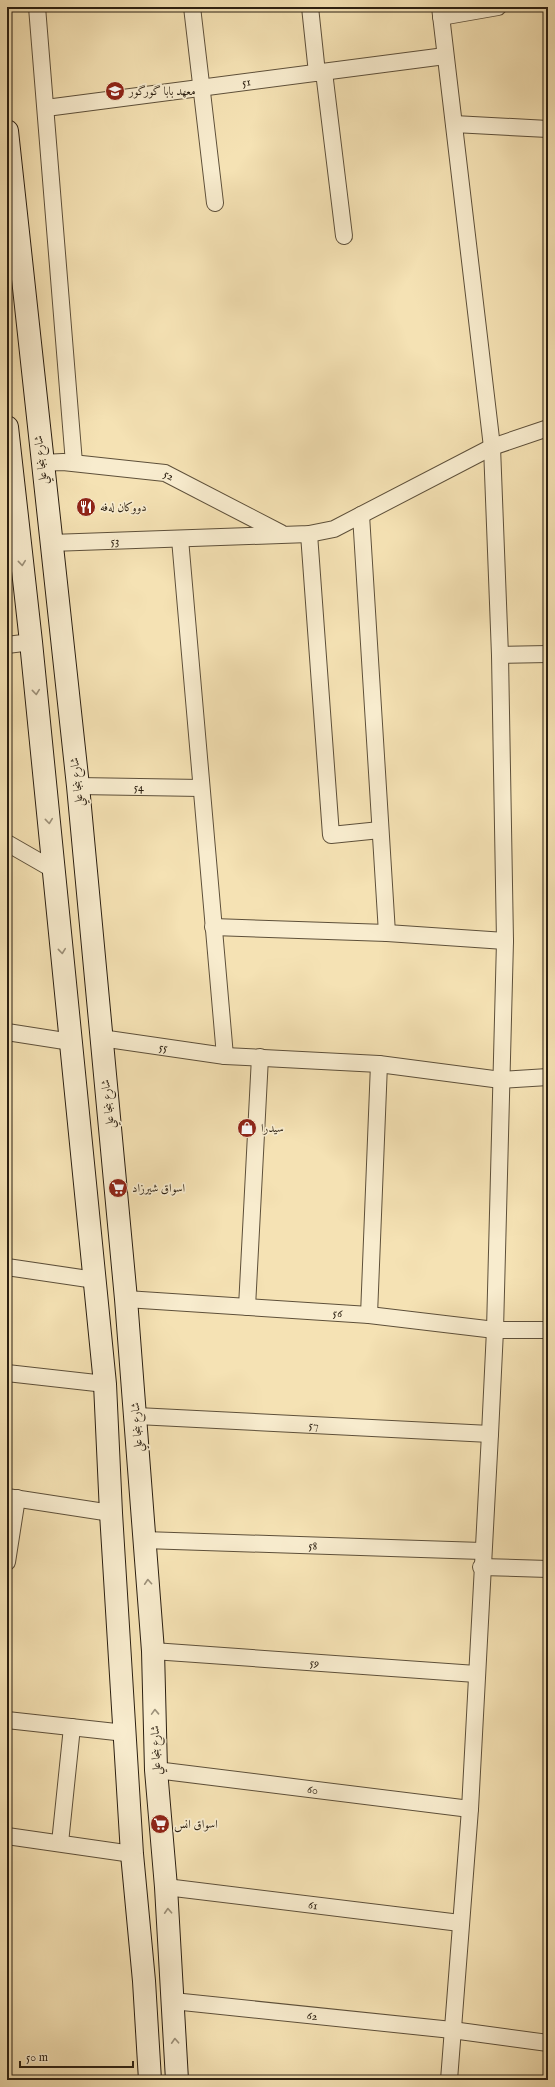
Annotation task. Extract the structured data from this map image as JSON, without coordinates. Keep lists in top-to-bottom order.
{
  "streets": {
    "main road": ["شارع بنجا علي"],
    "street": [
      "51",
      "52",
      "53",
      "54",
      "55",
      "56",
      "57",
      "58",
      "59",
      "60",
      "61",
      "62"
    ]
  },
  "crossings": [
    ["شارع بنجا علي", "52"],
    ["شارع بنجا علي", "53"],
    ["شارع بنجا علي", "54"],
    ["شارع بنجا علي", "55"],
    ["شارع بنجا علي", "56"],
    ["شارع بنجا علي", "57"],
    ["شارع بنجا علي", "58"],
    ["شارع بنجا علي", "59"],
    ["شارع بنجا علي", "60"],
    ["شارع بنجا علي", "61"],
    ["شارع بنجا علي", "62"],
    ["52", "53"]
  ],
  "places": {
    "school or university": ["معهد بابا گورگور"],
    "restaurant": ["دووكان لەفە"],
    "shop": ["سيدرا"],
    "supermarket": ["اسواق شيرزاد", "اسواق انس"]
  },
  "scale_bar": "50 m"
}
